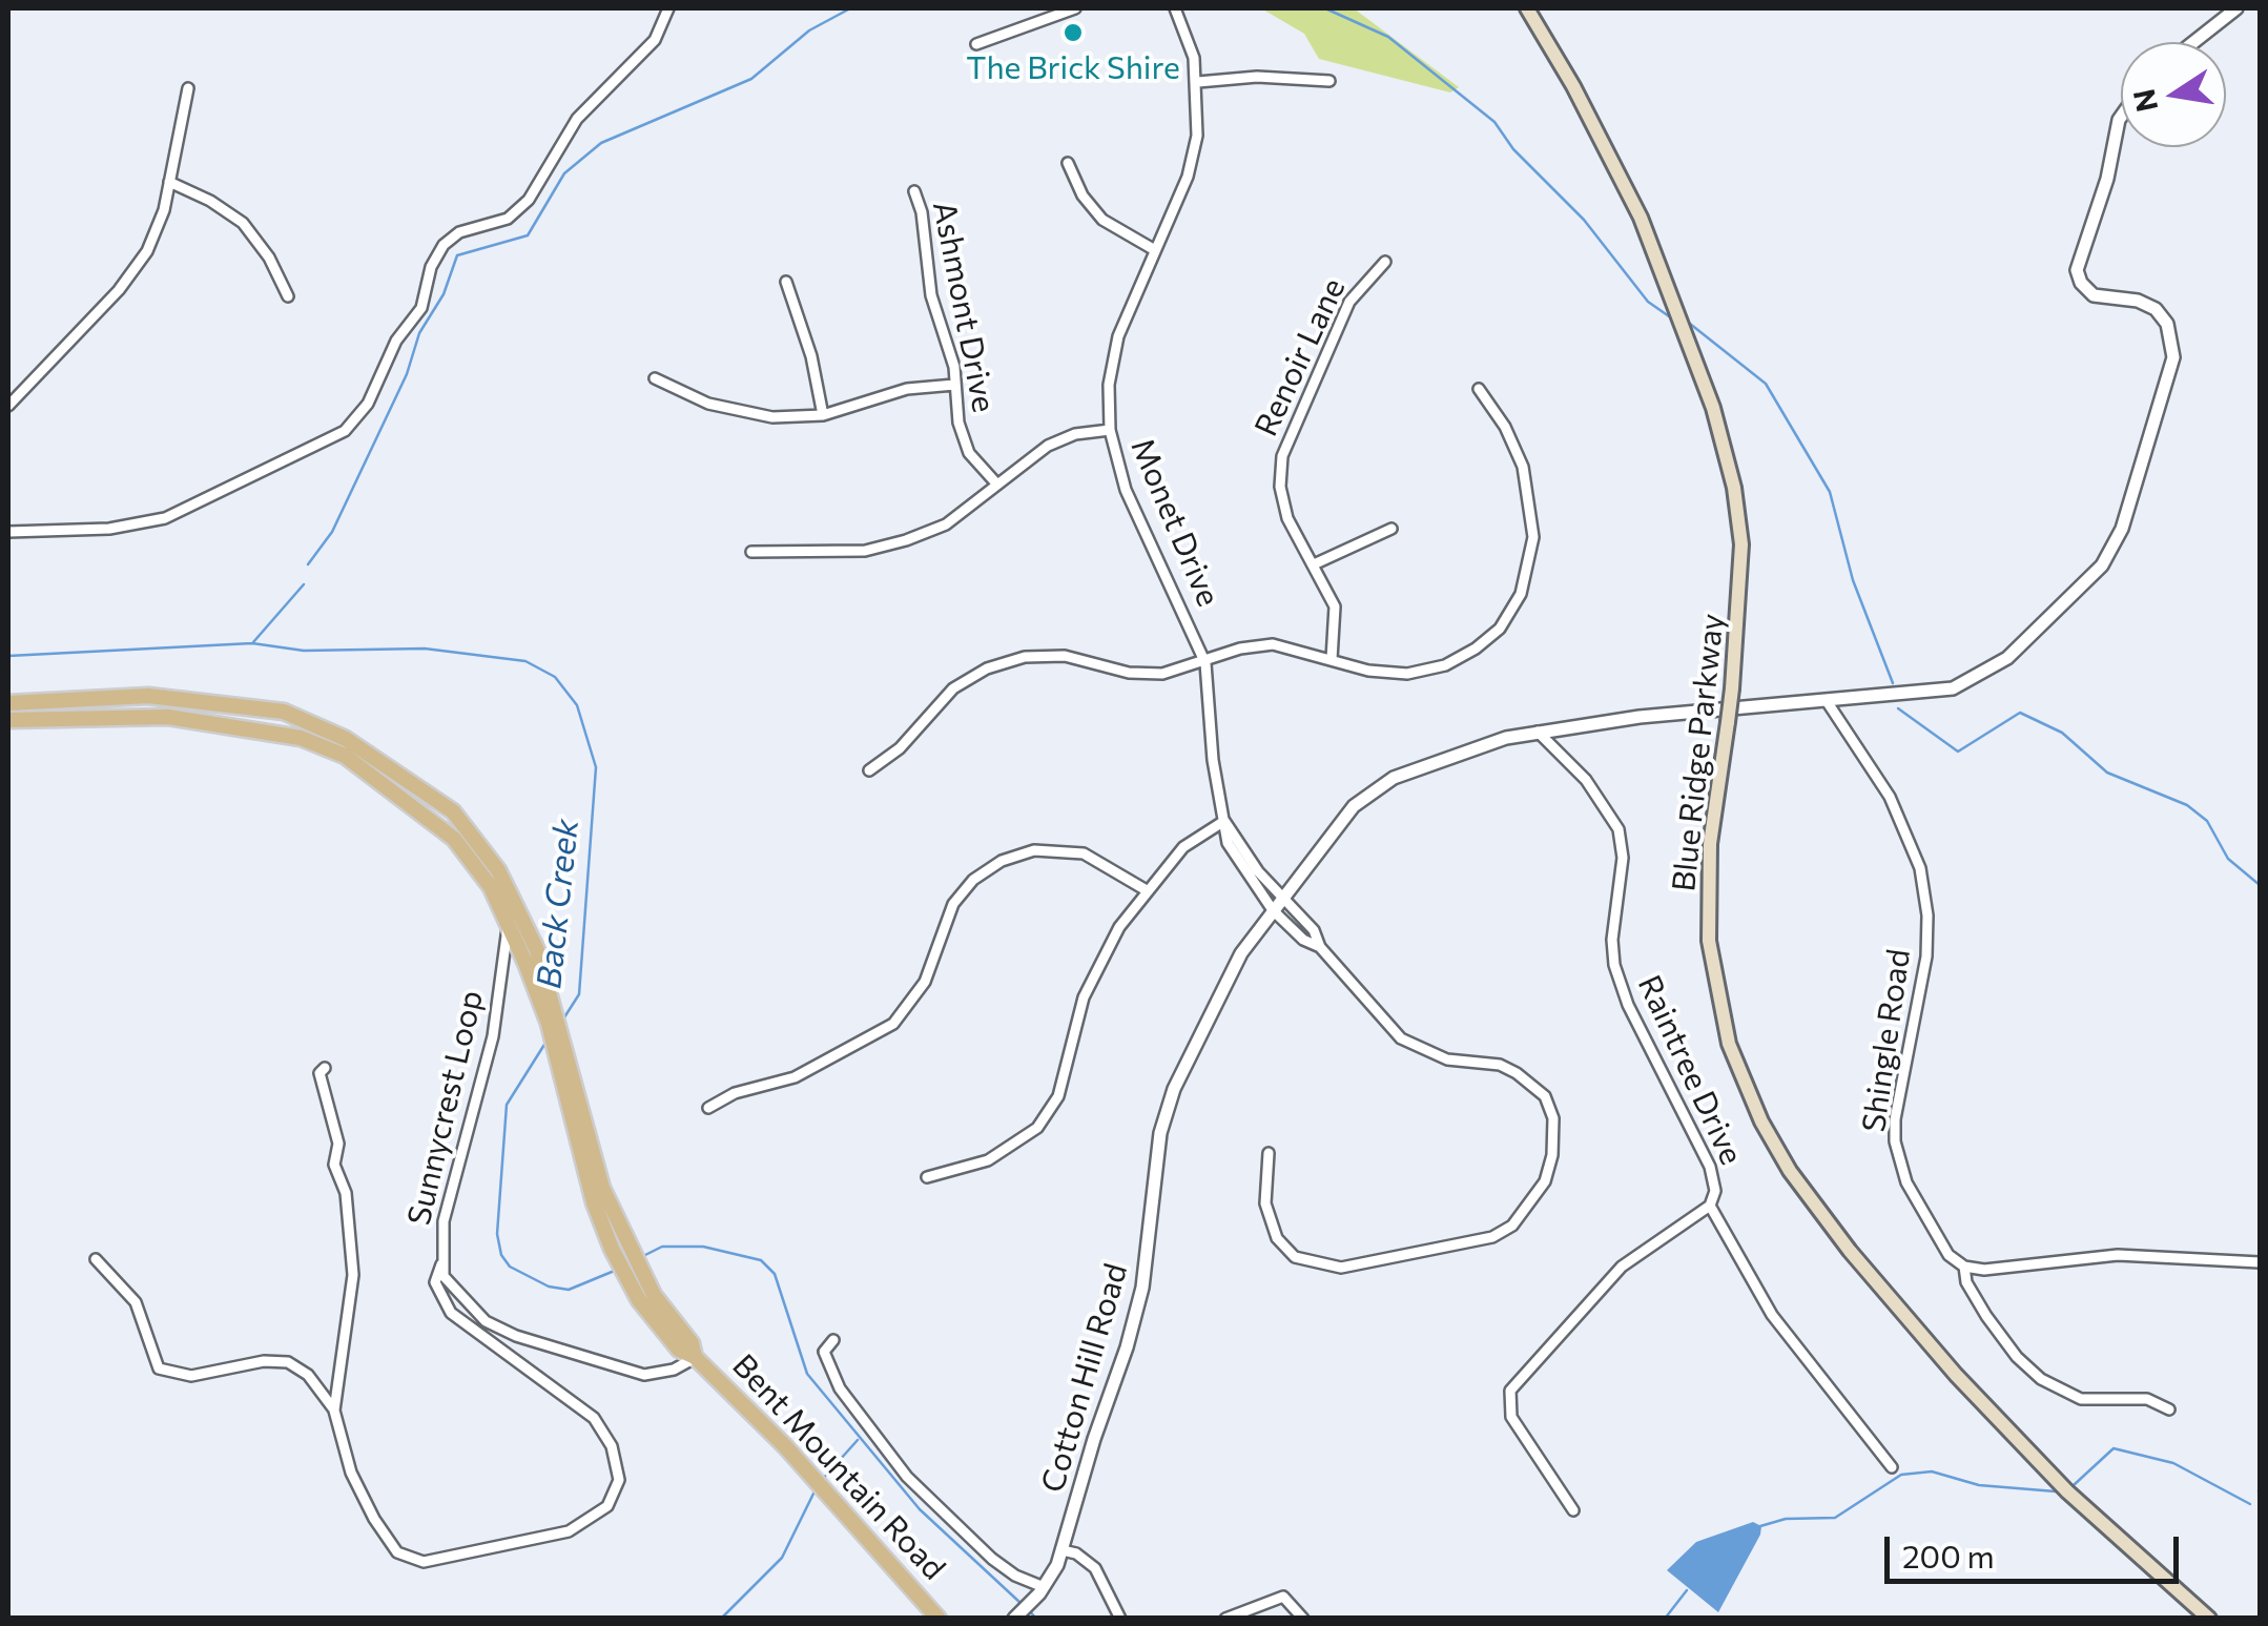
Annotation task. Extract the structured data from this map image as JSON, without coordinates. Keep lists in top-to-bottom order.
{
  "streets": {
    "main road": ["Blue Ridge Parkway", "Bent Mountain Road"],
    "street": [
      "Ashmont Drive",
      "Renoir Lane",
      "Monet Drive",
      "Shingle Road",
      "Raintree Drive",
      "Sunnycrest Loop",
      "Cotton Hill Road"
    ]
  },
  "crossings": [
    ["Monet Drive", "Cotton Hill Road"],
    ["Shingle Road", "Cotton Hill Road"],
    ["Raintree Drive", "Cotton Hill Road"],
    ["Sunnycrest Loop", "Bent Mountain Road"]
  ],
  "water": ["Back Creek"],
  "places": ["The Brick Shire"],
  "scale_bar": "200 m",
  "north": "left"
}
